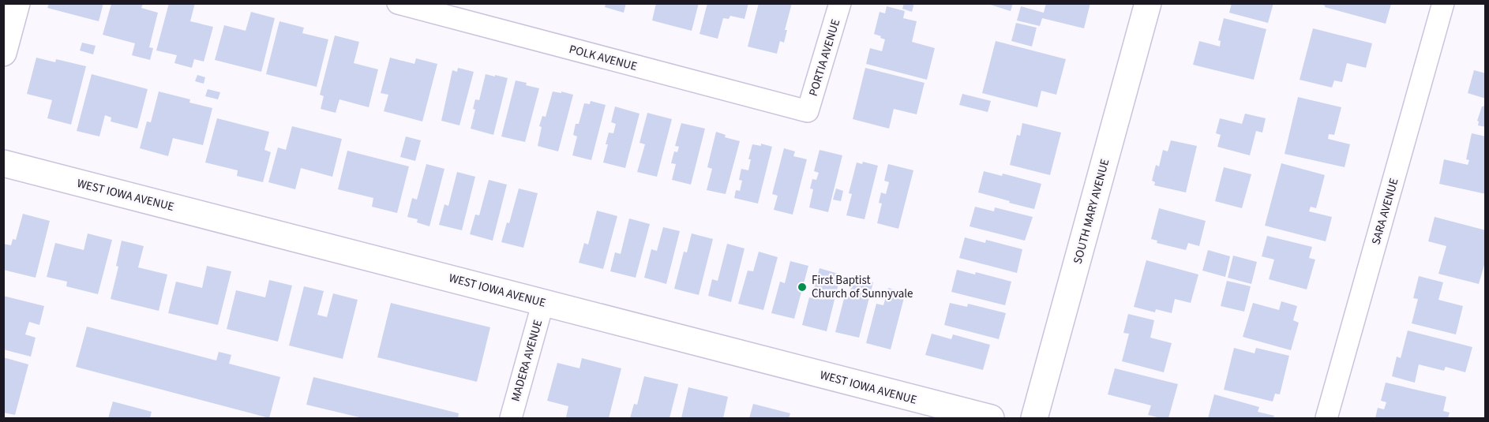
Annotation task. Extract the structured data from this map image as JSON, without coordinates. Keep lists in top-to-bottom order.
{
  "streets": {
    "street": [
      "POLK AVENUE",
      "PORTIA AVENUE",
      "WEST IOWA AVENUE",
      "SOUTH MARY AVENUE",
      "SARA AVENUE",
      "MADERA AVENUE"
    ]
  },
  "crossings": [
    ["POLK AVENUE", "PORTIA AVENUE"],
    ["WEST IOWA AVENUE", "MADERA AVENUE"]
  ],
  "places": ["First Baptist Church of Sunnyvale"]
}
